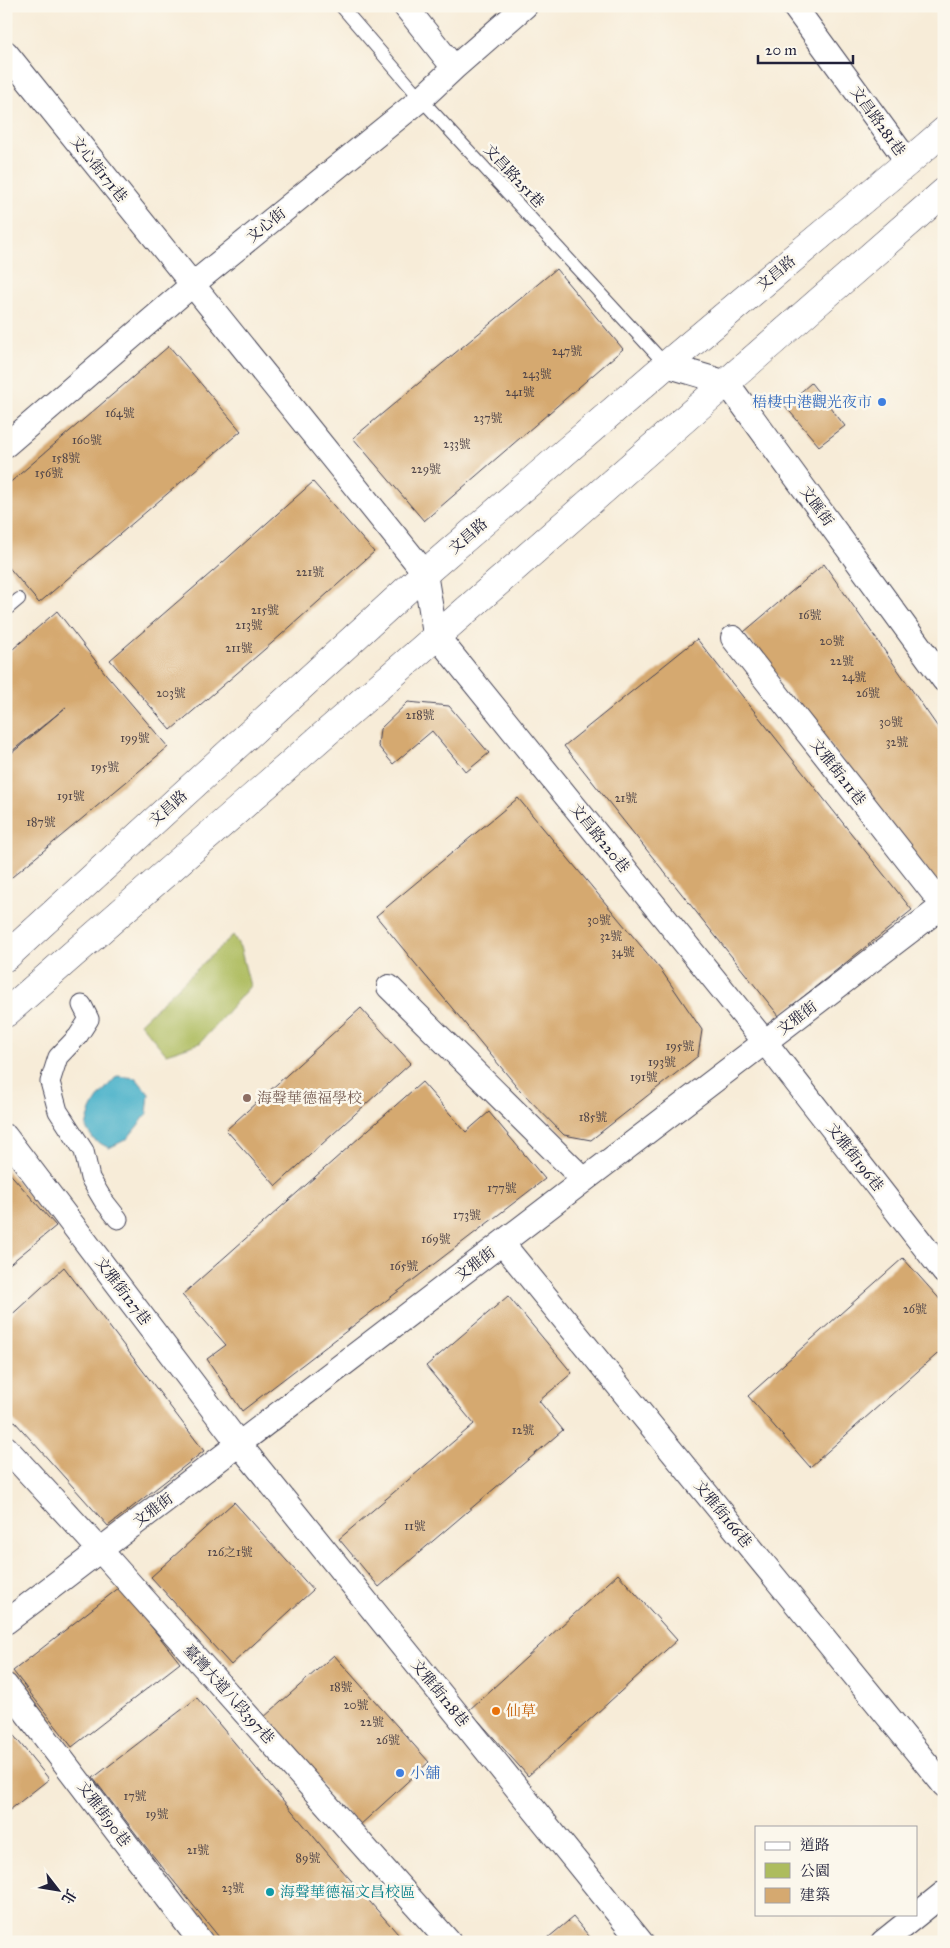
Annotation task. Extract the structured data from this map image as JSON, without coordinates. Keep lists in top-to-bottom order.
{
  "streets": {
    "street": [
      "文昌路281巷",
      "文心街171巷",
      "文心街",
      "文昌路",
      "文匯街",
      "文雅街211巷",
      "文昌路220巷",
      "文雅街",
      "文雅街196巷",
      "文雅街127巷",
      "文雅街166巷",
      "文雅街128巷",
      "臺灣大道八段397巷",
      "文雅街90巷"
    ],
    "lane": ["文昌路251巷"]
  },
  "crossings": [
    ["文昌路281巷", "文昌路"],
    ["文心街171巷", "文心街"],
    ["文心街171巷", "文昌路"],
    ["文昌路251巷", "文心街"],
    ["文昌路251巷", "文昌路"],
    ["文雅街211巷", "文雅街"],
    ["文昌路220巷", "文雅街"],
    ["文昌路220巷", "文雅街196巷"],
    ["文雅街", "文雅街196巷"],
    ["文雅街", "文雅街127巷"],
    ["文雅街", "文雅街166巷"],
    ["文雅街", "文雅街128巷"],
    ["文雅街", "臺灣大道八段397巷"],
    ["文雅街127巷", "文雅街128巷"]
  ],
  "places": [
    "梧棲中港觀光夜市",
    "海聲華德福學校",
    "仙草",
    "小舖",
    "海聲華德福文昌校區"
  ],
  "house_numbers": [
    "247號",
    "243號",
    "241號",
    "164號",
    "237號",
    "160號",
    "233號",
    "158號",
    "229號",
    "156號",
    "221號",
    "215號",
    "16號",
    "213號",
    "20號",
    "211號",
    "22號",
    "24號",
    "203號",
    "26號",
    "218號",
    "30號",
    "199號",
    "32號",
    "195號",
    "191號",
    "21號",
    "187號",
    "30號",
    "32號",
    "34號",
    "195號",
    "193號",
    "191號",
    "185號",
    "177號",
    "173號",
    "169號",
    "165號",
    "26號",
    "12號",
    "11號",
    "126之1號",
    "18號",
    "20號",
    "22號",
    "26號",
    "17號",
    "19號",
    "21號",
    "89號",
    "23號"
  ],
  "legend": ["道路", "公園", "建築"],
  "scale_bar": "20 m",
  "north": "bottom right"
}
